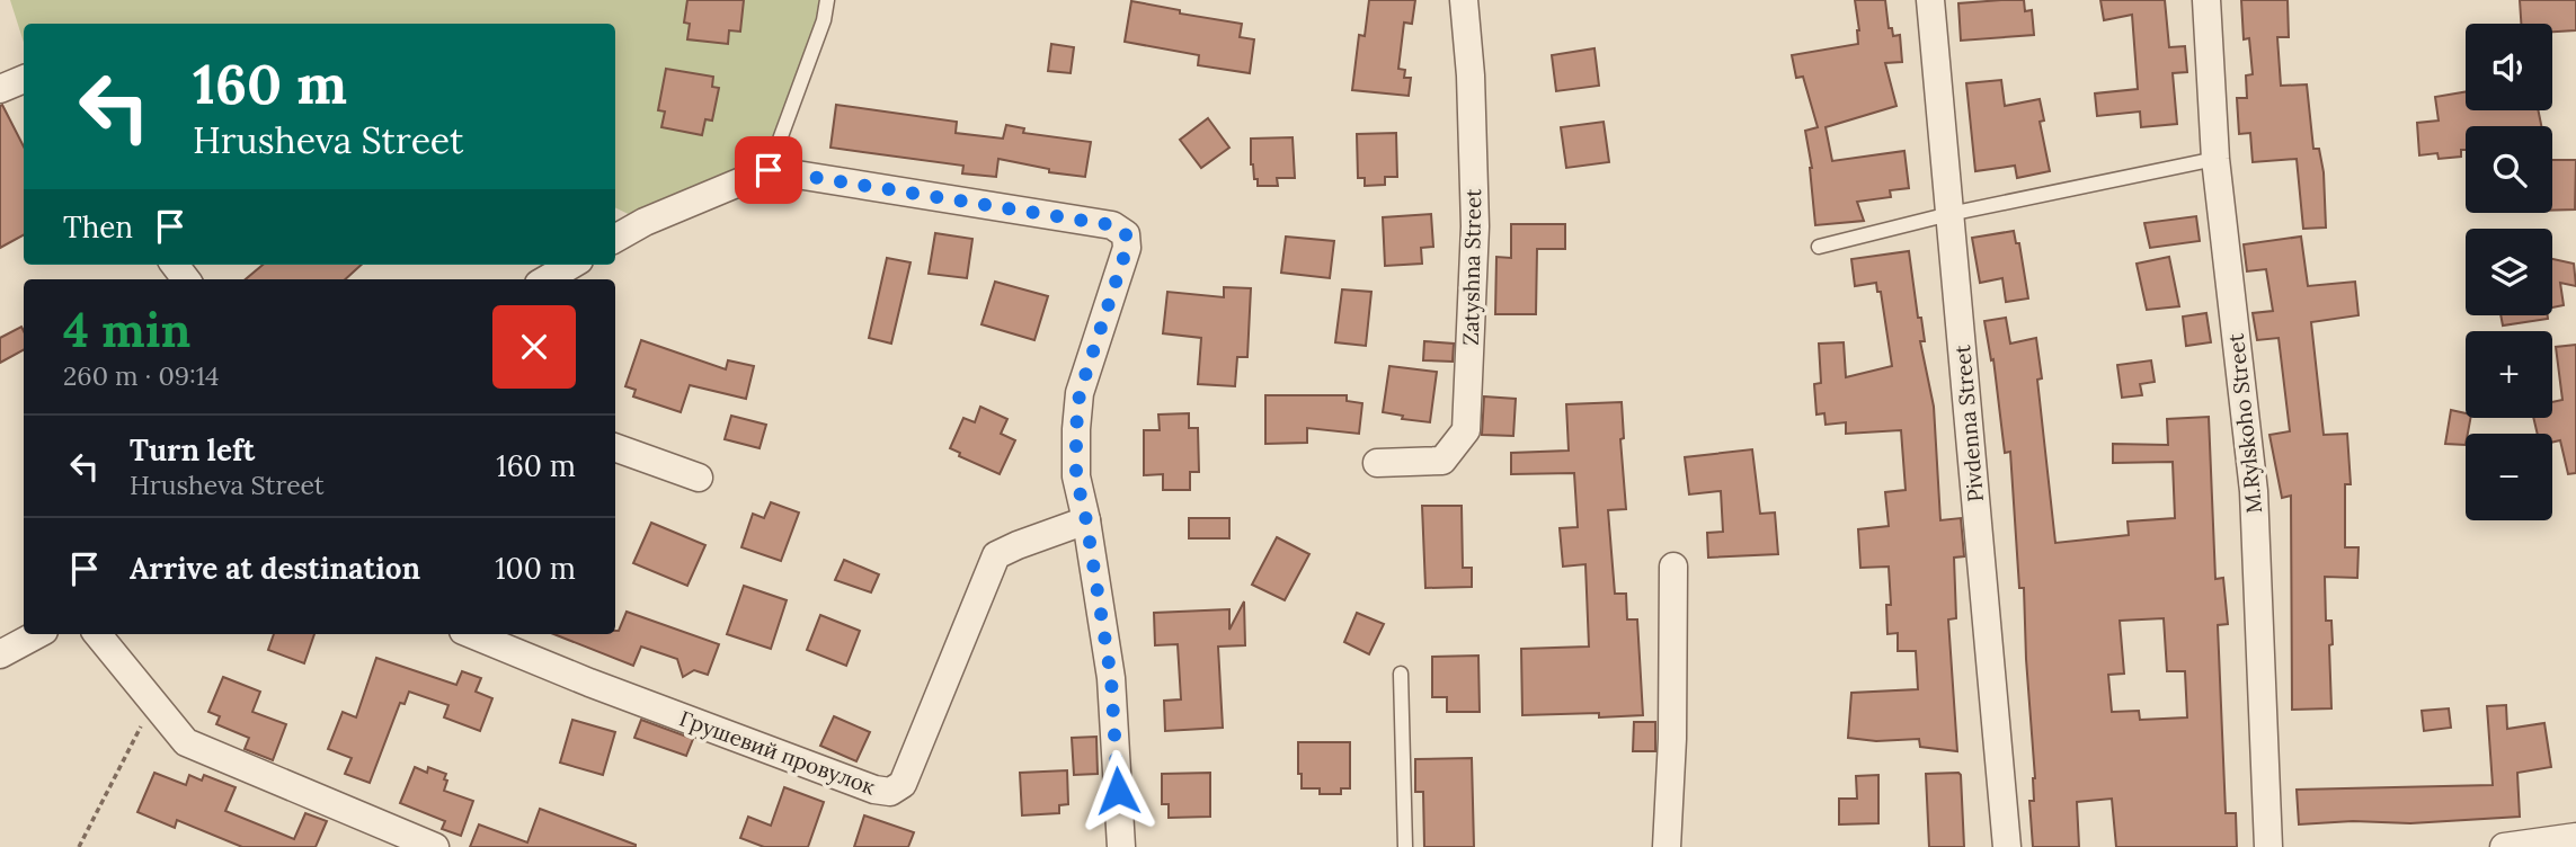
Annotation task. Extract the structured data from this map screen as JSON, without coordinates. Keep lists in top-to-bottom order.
{
  "streets": {
    "street": [
      "Zatyshna Street",
      "Pivdenna Street",
      "M.Rylskoho Street",
      "Грушевий провулок"
    ]
  },
  "page": {
    "map_buttons": ["+", "−"],
    "turn": ["160 m", "Hrusheva Street"],
    "then": "Then",
    "heading": ["4 min", "260 m · 09:14"],
    "list": [
      {
        "name": "Turn left",
        "note": "Hrusheva Street",
        "value": "160 m"
      },
      {
        "name": "Arrive at destination",
        "value": "100 m"
      }
    ]
  }
}
